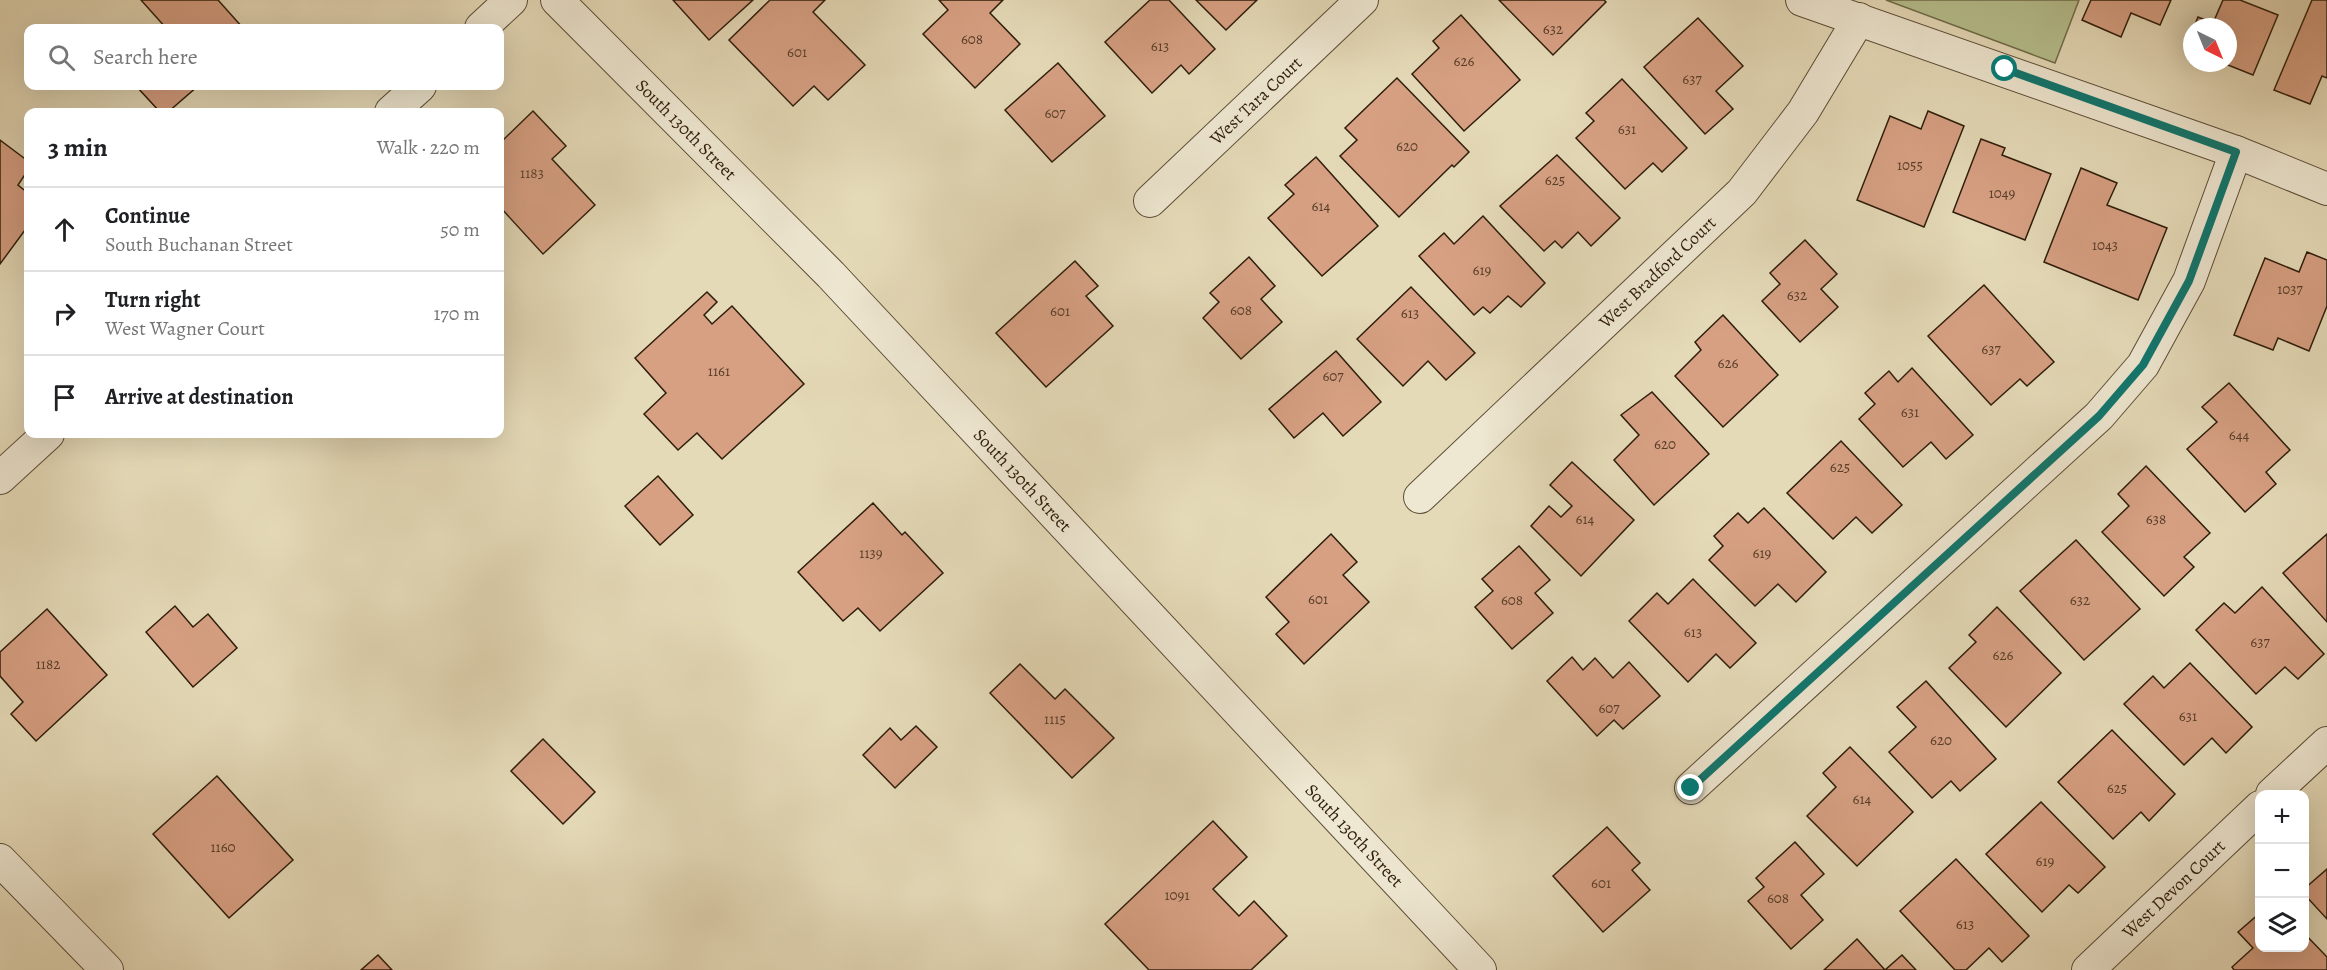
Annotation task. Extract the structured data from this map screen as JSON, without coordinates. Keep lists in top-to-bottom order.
{
  "streets": {
    "street": [
      "West Tara Court",
      "South 130th Street",
      "West Bradford Court",
      "West Devon Court"
    ]
  },
  "house_numbers": [
    "632",
    "608",
    "613",
    "601",
    "626",
    "637",
    "607",
    "631",
    "620",
    "1055",
    "1183",
    "625",
    "1049",
    "614",
    "1043",
    "619",
    "1037",
    "632",
    "608",
    "601",
    "613",
    "637",
    "626",
    "1161",
    "607",
    "631",
    "644",
    "620",
    "625",
    "614",
    "638",
    "1139",
    "619",
    "601",
    "608",
    "632",
    "613",
    "637",
    "626",
    "1182",
    "607",
    "631",
    "1115",
    "620",
    "625",
    "614",
    "1160",
    "619",
    "601",
    "1091",
    "608",
    "613"
  ],
  "north": "bottom right",
  "page": {
    "search": "Search here",
    "heading": ["3 min", "Walk · 220 m"],
    "list": [
      ["Continue", "South Buchanan Street", "50 m"],
      ["Turn right", "West Wagner Court", "170 m"],
      "Arrive at destination"
    ],
    "map_buttons": ["+", "−"]
  }
}
